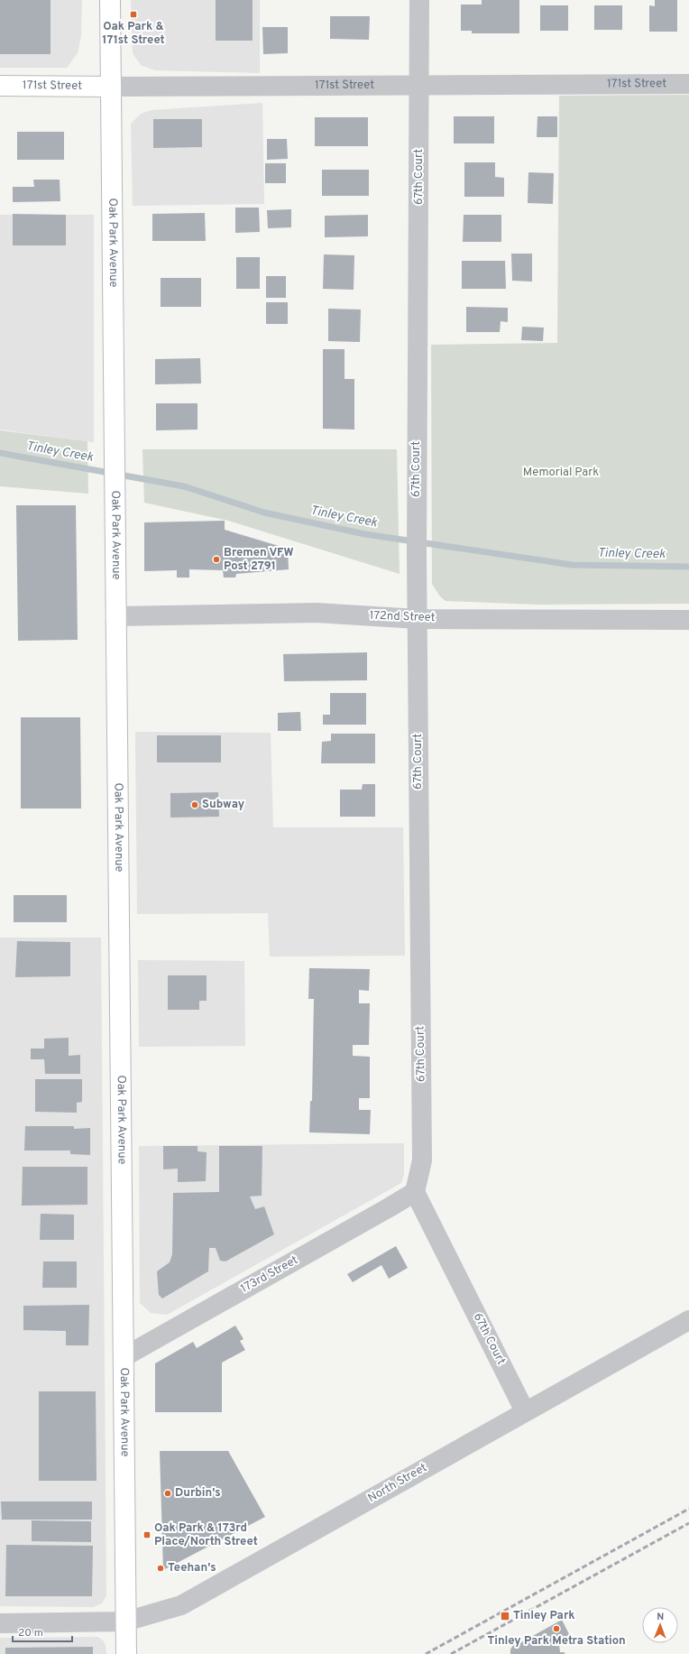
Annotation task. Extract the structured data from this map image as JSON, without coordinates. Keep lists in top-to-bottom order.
{
  "streets": {
    "street": [
      "171st Street",
      "67th Court",
      "Oak Park Avenue",
      "172nd Street",
      "173rd Street",
      "North Street"
    ]
  },
  "crossings": [
    ["171st Street", "67th Court"],
    ["171st Street", "Oak Park Avenue"],
    ["67th Court", "172nd Street"],
    ["67th Court", "173rd Street"],
    ["67th Court", "North Street"],
    ["Oak Park Avenue", "172nd Street"],
    ["Oak Park Avenue", "173rd Street"],
    ["Oak Park Avenue", "North Street"]
  ],
  "water": ["Tinley Creek"],
  "parks": ["Memorial Park"],
  "places": {
    "transit": ["Oak Park & 171st Street", "Oak Park & 173rd Place/North Street", "Tinley Park"],
    "other": [
      "Bremen VFW Post 2791",
      "Subway",
      "Durbin's",
      "Teehan's",
      "Tinley Park Metra Station"
    ]
  },
  "scale_bar": "20 m",
  "north": "top"
}
